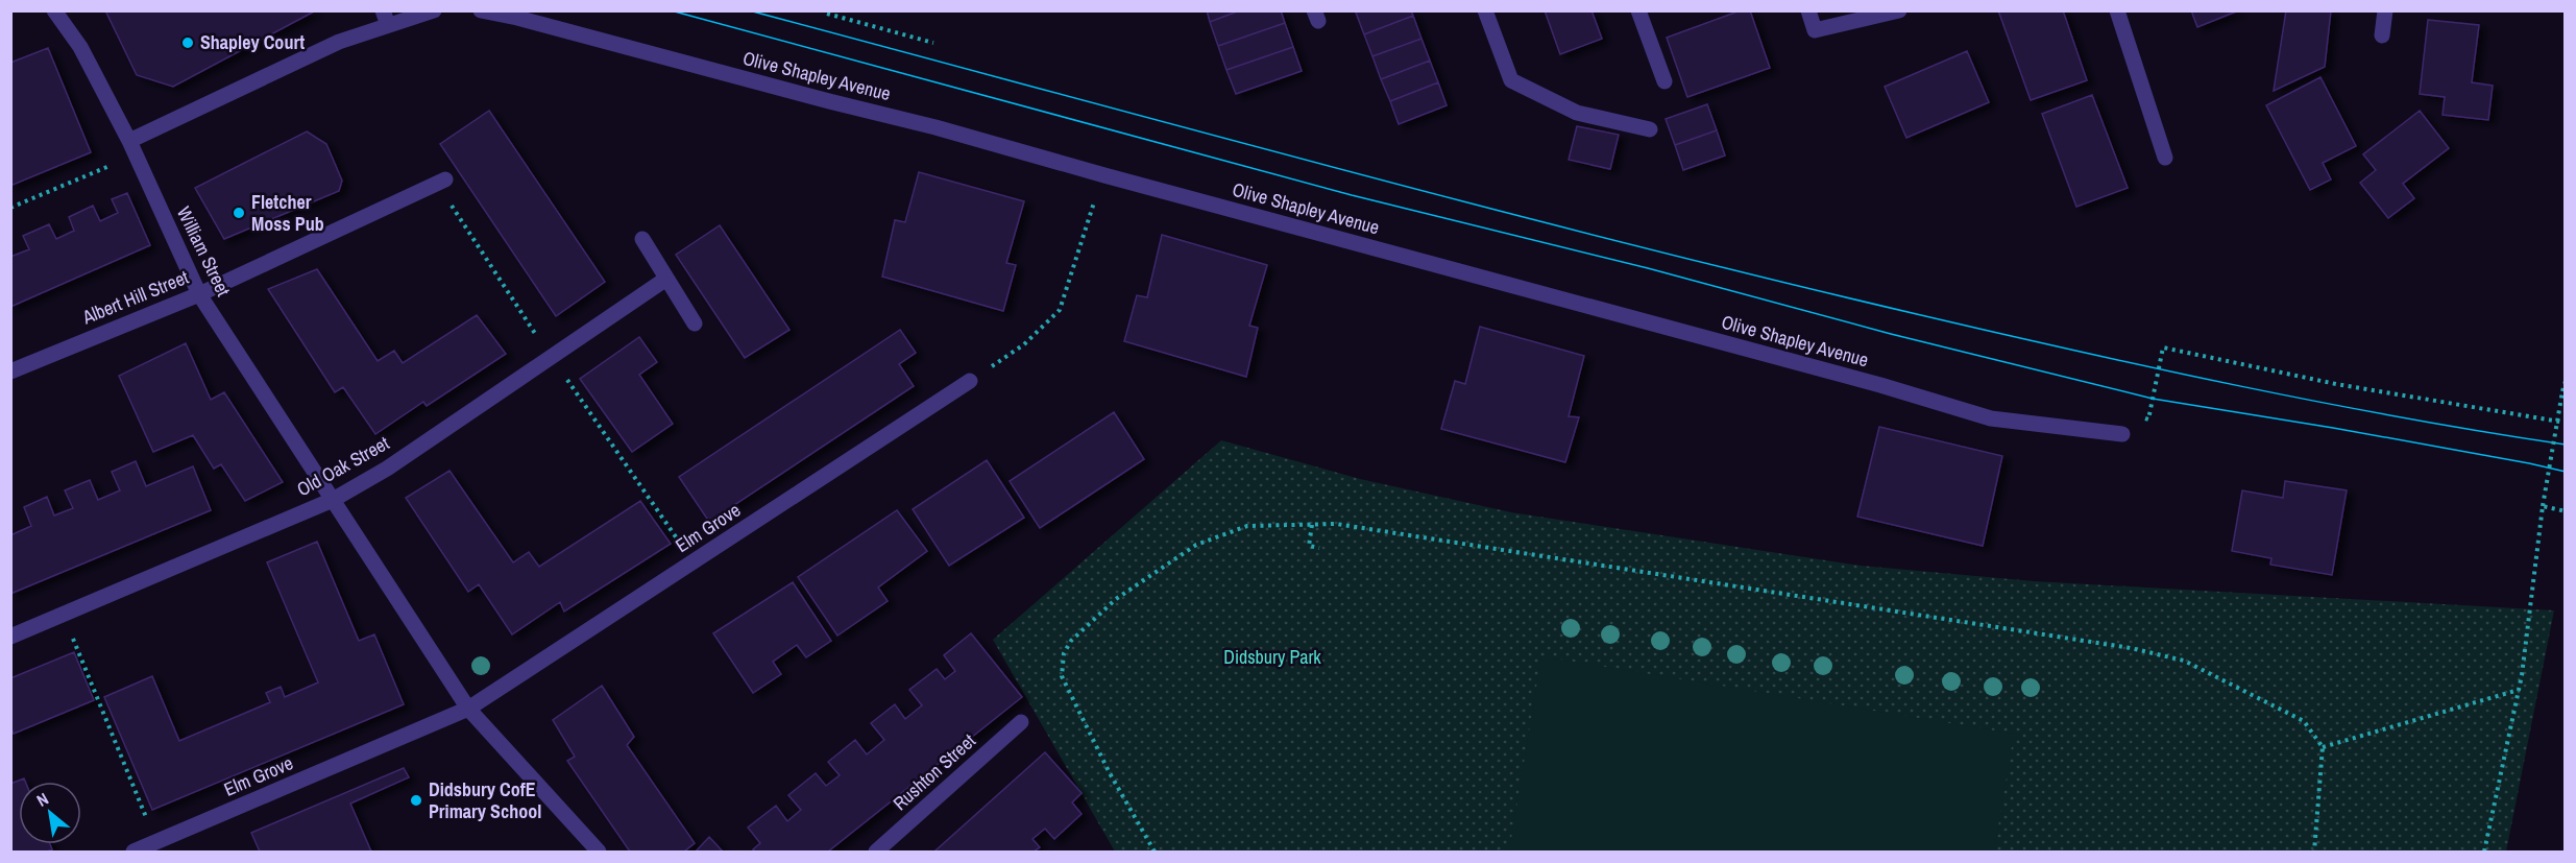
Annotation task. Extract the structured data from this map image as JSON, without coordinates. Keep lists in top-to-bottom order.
{
  "streets": {
    "street": [
      "Olive Shapley Avenue",
      "William Street",
      "Albert Hill Street",
      "Old Oak Street",
      "Elm Grove",
      "Rushton Street"
    ]
  },
  "crossings": [
    ["William Street", "Albert Hill Street"],
    ["William Street", "Old Oak Street"]
  ],
  "parks": ["Didsbury Park"],
  "places": ["Shapley Court", "Fletcher Moss Pub", "Didsbury CofE Primary School"],
  "north": "top left"
}
